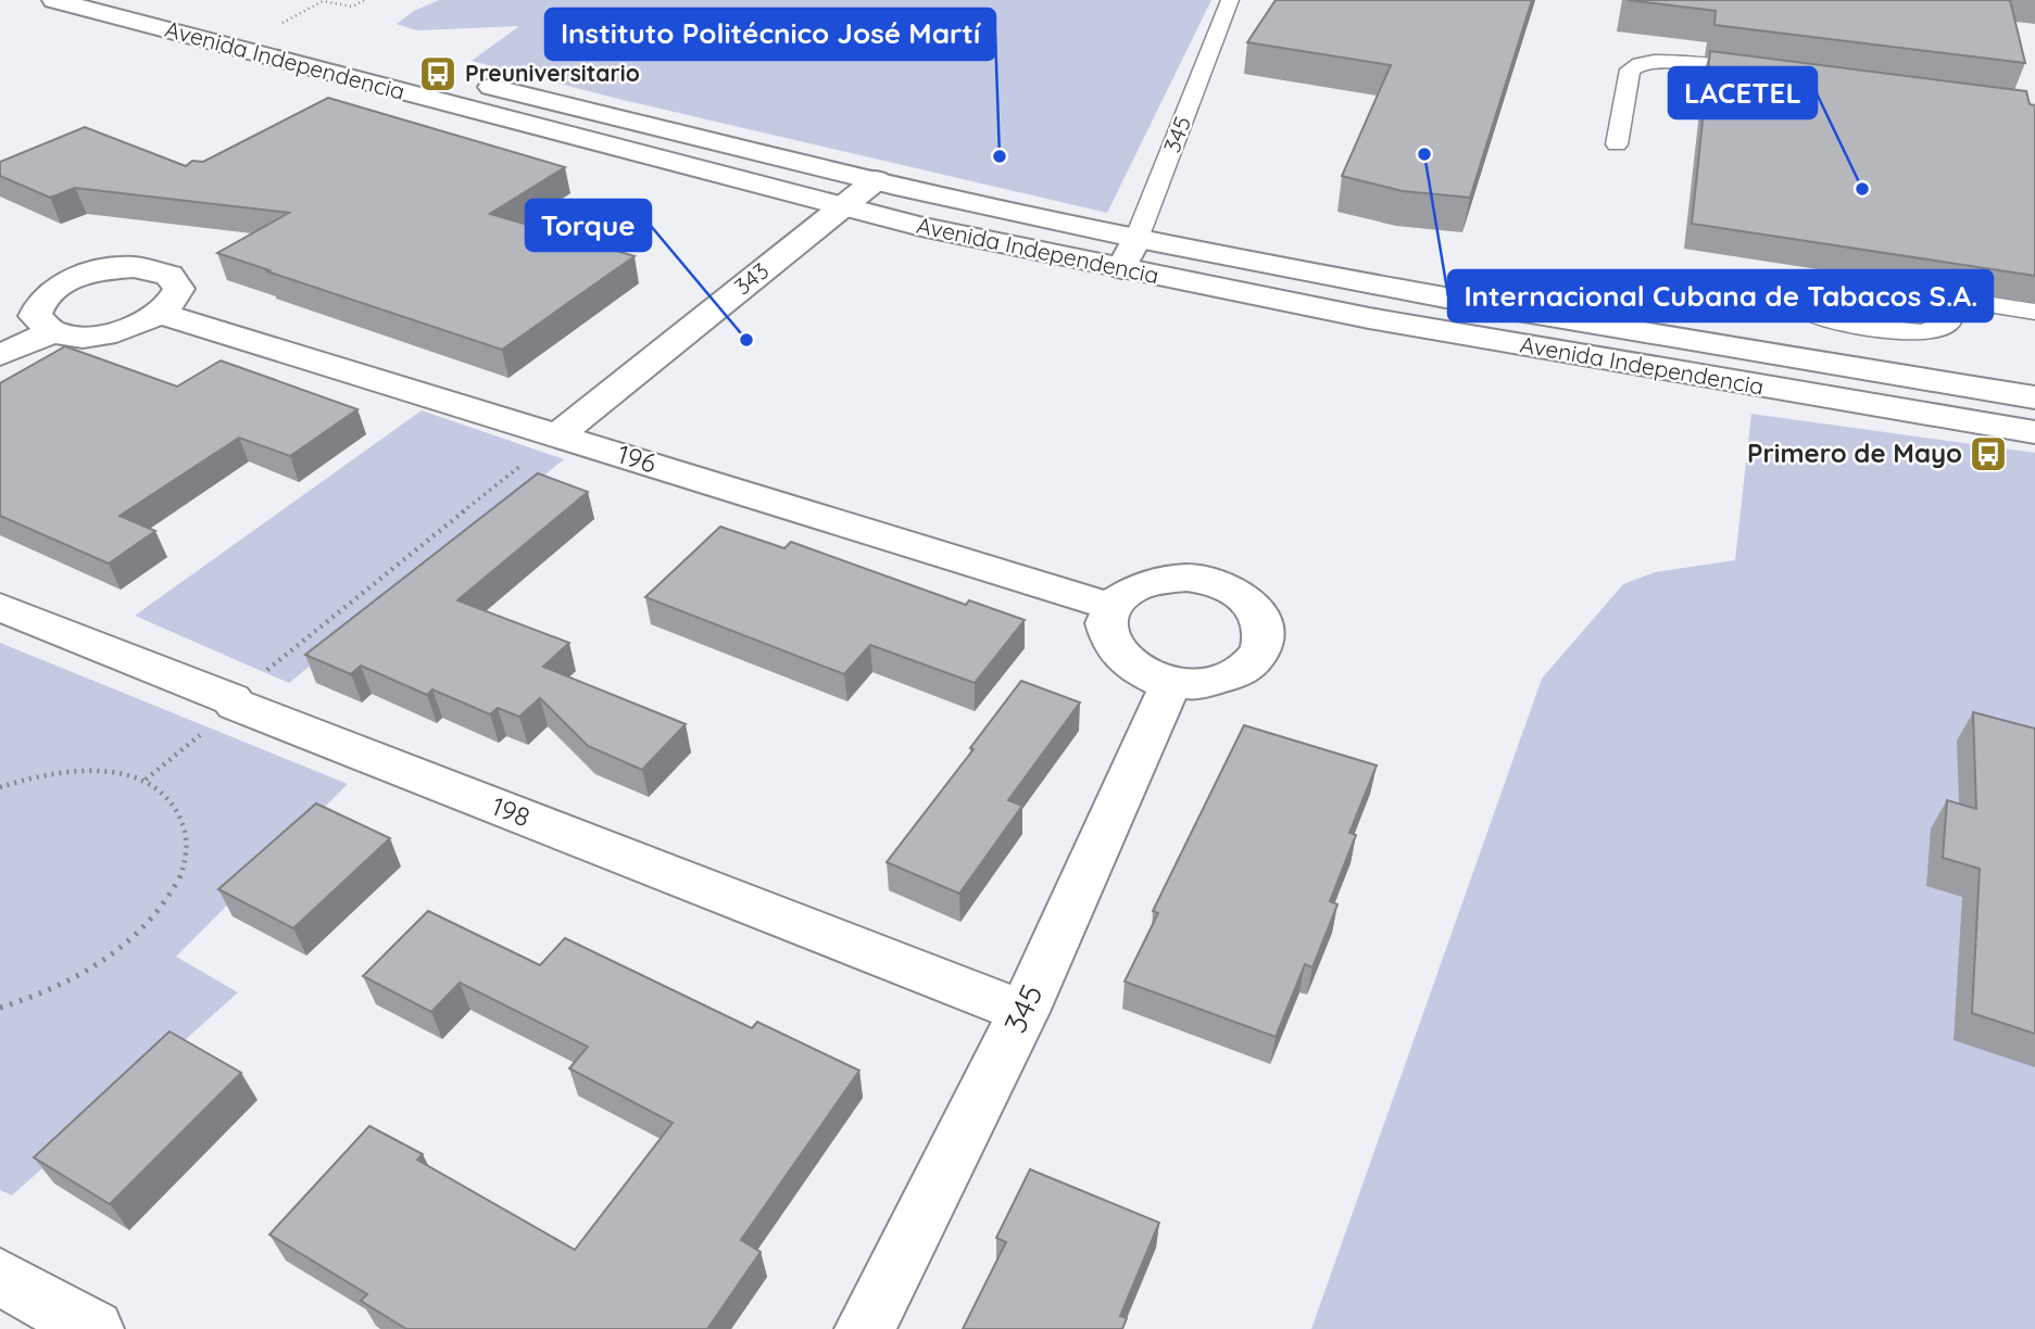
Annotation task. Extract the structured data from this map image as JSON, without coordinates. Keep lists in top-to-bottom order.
{
  "streets": {
    "main road": [
      "Avenida Independencia",
      "345",
      "343",
      "196",
      "198"
    ]
  },
  "crossings": [
    ["Avenida Independencia", "345"],
    ["Avenida Independencia", "343"],
    ["345", "196"],
    ["345", "198"],
    ["343", "196"]
  ],
  "places": {
    "bus stop": ["Preuniversitario", "Primero de Mayo"],
    "other": [
      "Internacional Cubana de Tabacos S.A.",
      "Instituto Politécnico José Martí",
      "LACETEL",
      "Torque"
    ]
  }
}
